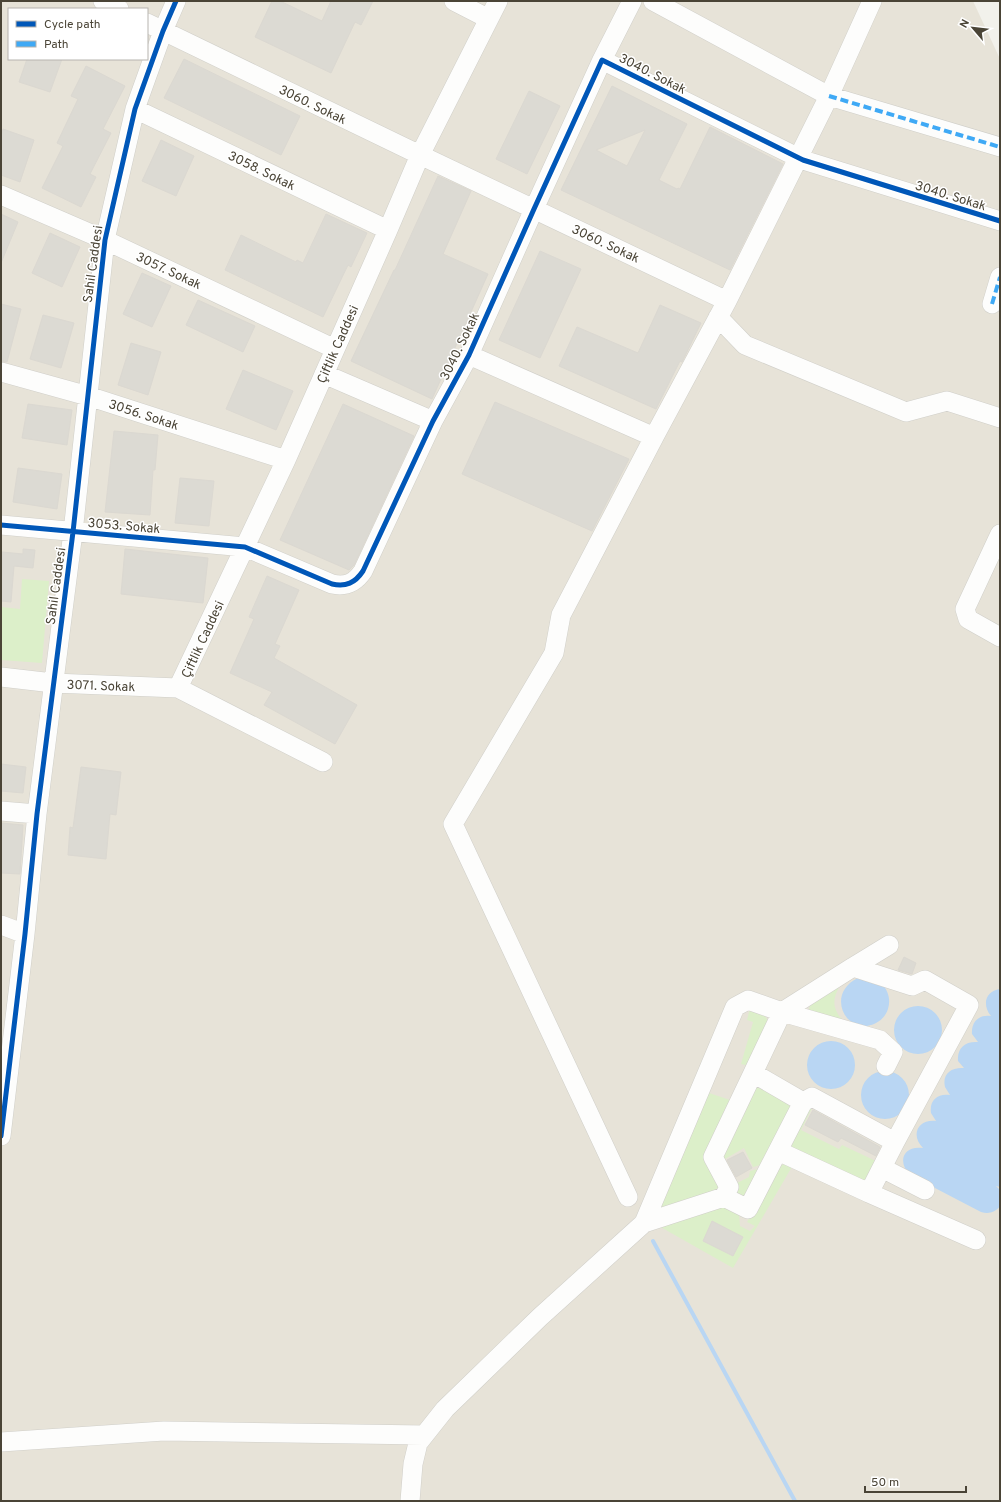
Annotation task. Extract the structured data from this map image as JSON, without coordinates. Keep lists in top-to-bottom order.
{
  "streets": {
    "street": [
      "3040. Sokak",
      "3060. Sokak",
      "3058. Sokak",
      "Sahil Caddesi",
      "3057. Sokak",
      "Çiftlik Caddesi",
      "3056. Sokak",
      "3053. Sokak",
      "3071. Sokak"
    ]
  },
  "crossings": [
    ["3040. Sokak", "3060. Sokak"],
    ["3040. Sokak", "Çiftlik Caddesi"],
    ["3040. Sokak", "3053. Sokak"],
    ["3060. Sokak", "Sahil Caddesi"],
    ["3060. Sokak", "Çiftlik Caddesi"],
    ["3058. Sokak", "Sahil Caddesi"],
    ["3058. Sokak", "Çiftlik Caddesi"],
    ["Sahil Caddesi", "3057. Sokak"],
    ["Sahil Caddesi", "3056. Sokak"],
    ["Sahil Caddesi", "3053. Sokak"],
    ["Sahil Caddesi", "3071. Sokak"],
    ["3057. Sokak", "Çiftlik Caddesi"],
    ["Çiftlik Caddesi", "3056. Sokak"],
    ["Çiftlik Caddesi", "3053. Sokak"],
    ["Çiftlik Caddesi", "3071. Sokak"]
  ],
  "legend": ["Cycle path", "Path"],
  "scale_bar": "50 m",
  "north": "top left"
}
